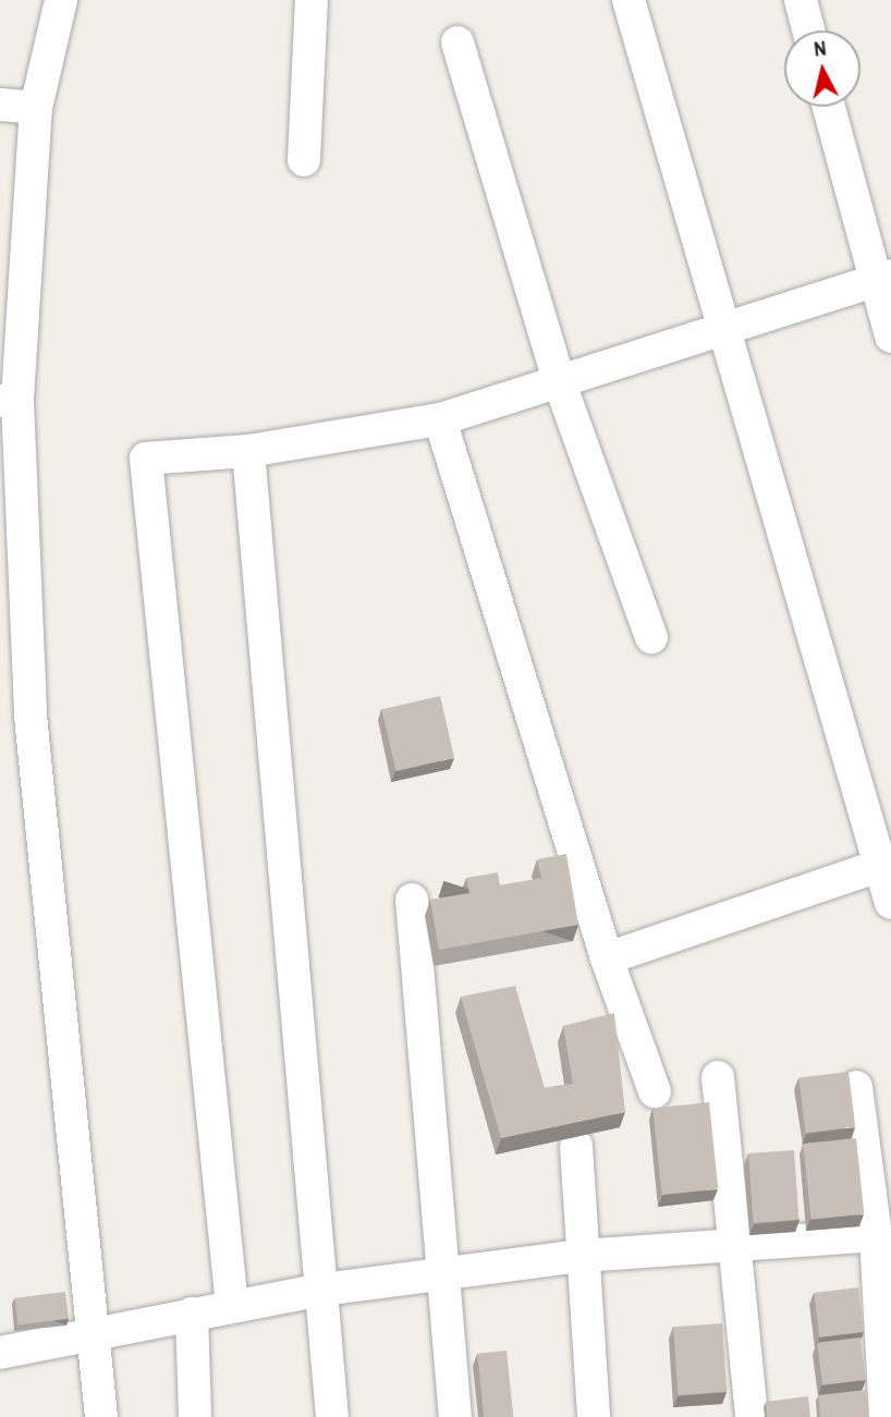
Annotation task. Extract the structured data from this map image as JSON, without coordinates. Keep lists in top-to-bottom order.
{
  "north": "top"
}
